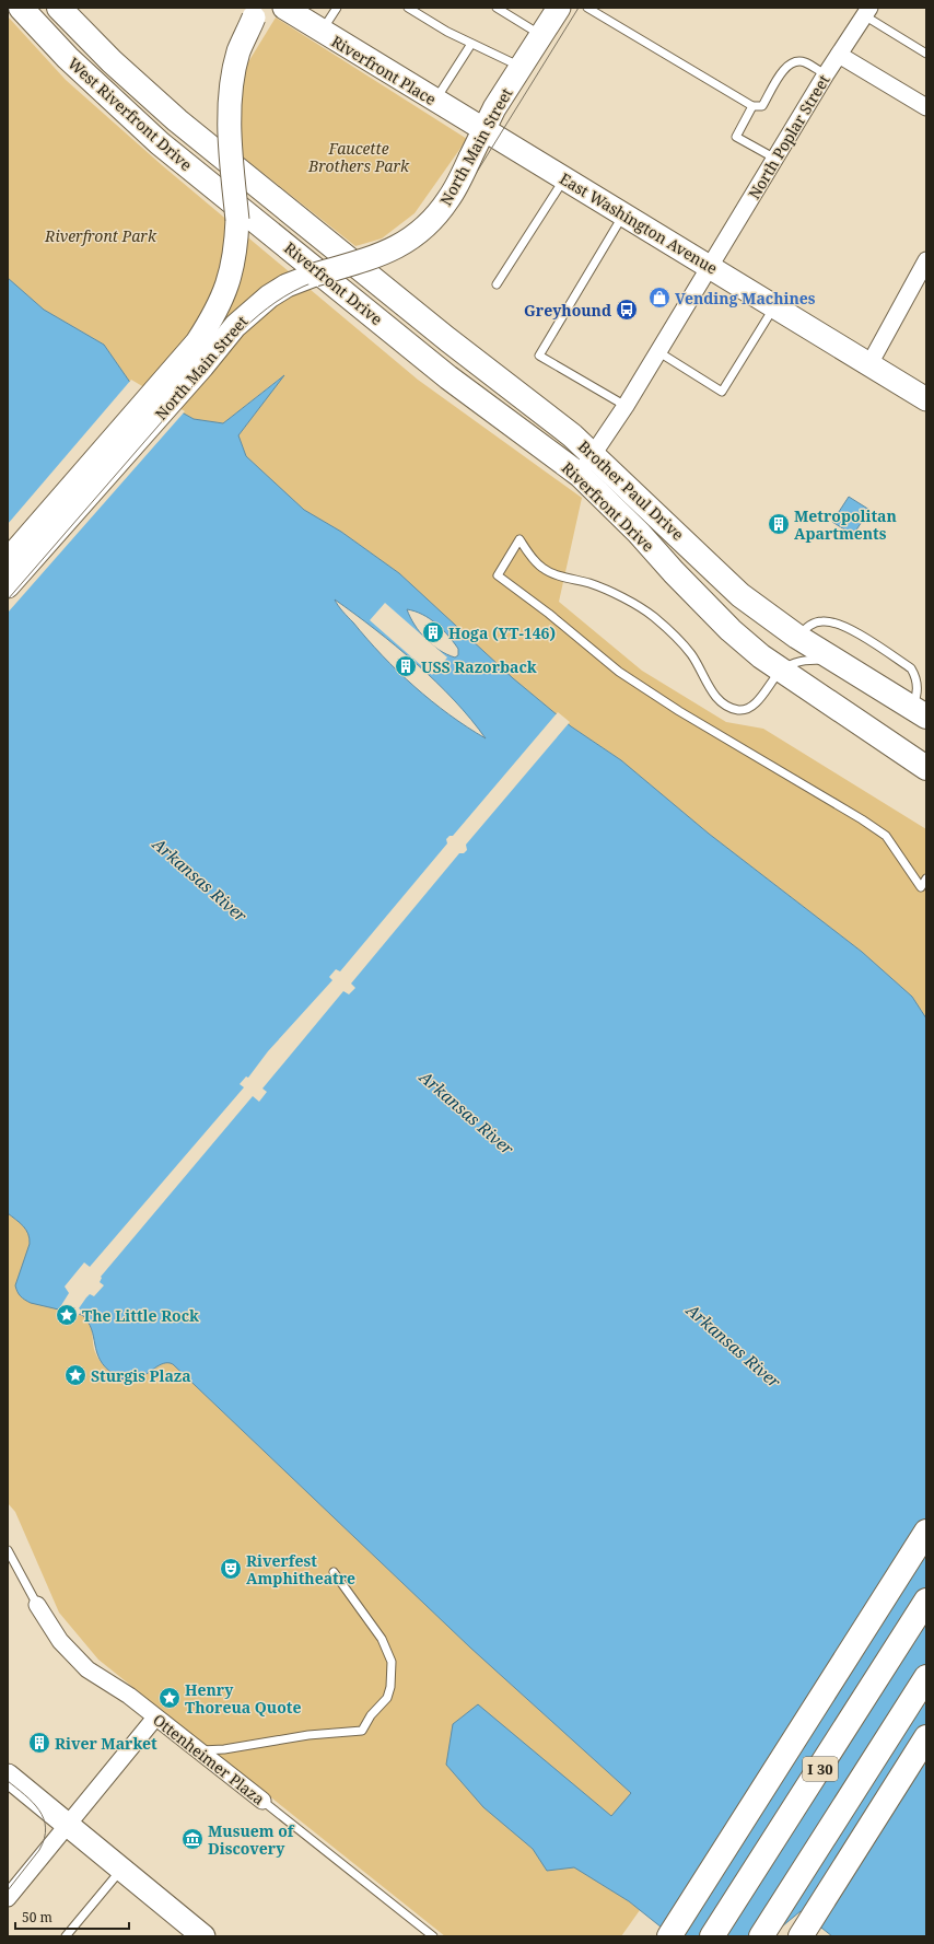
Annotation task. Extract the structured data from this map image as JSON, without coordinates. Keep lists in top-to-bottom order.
{
  "streets": {
    "main road": [
      "Riverfront Place",
      "West Riverfront Drive",
      "North Main Street",
      "East Washington Avenue",
      "Riverfront Drive",
      "Brother Paul Drive",
      "I 30"
    ],
    "street": ["North Poplar Street", "Ottenheimer Plaza"]
  },
  "crossings": [
    ["Riverfront Place", "North Main Street"],
    ["Riverfront Place", "East Washington Avenue"],
    ["West Riverfront Drive", "Riverfront Drive"],
    ["North Poplar Street", "East Washington Avenue"],
    ["North Poplar Street", "Riverfront Drive"],
    ["North Poplar Street", "Brother Paul Drive"],
    ["North Main Street", "East Washington Avenue"],
    ["Riverfront Drive", "Brother Paul Drive"]
  ],
  "water": ["Arkansas River"],
  "parks": ["Faucette Brothers Park", "Riverfront Park"],
  "places": {
    "shop": ["Vending Machines"],
    "bus stop": ["Greyhound"],
    "building": [
      "Metropolitan Apartments",
      "Hoga (YT-146)",
      "USS Razorback",
      "River Market"
    ],
    "place": ["The Little Rock", "Sturgis Plaza", "Henry Thoreua Quote"],
    "theatre": ["Riverfest Amphitheatre"],
    "museum": ["Musuem of Discovery"]
  },
  "scale_bar": "50 m"
}
